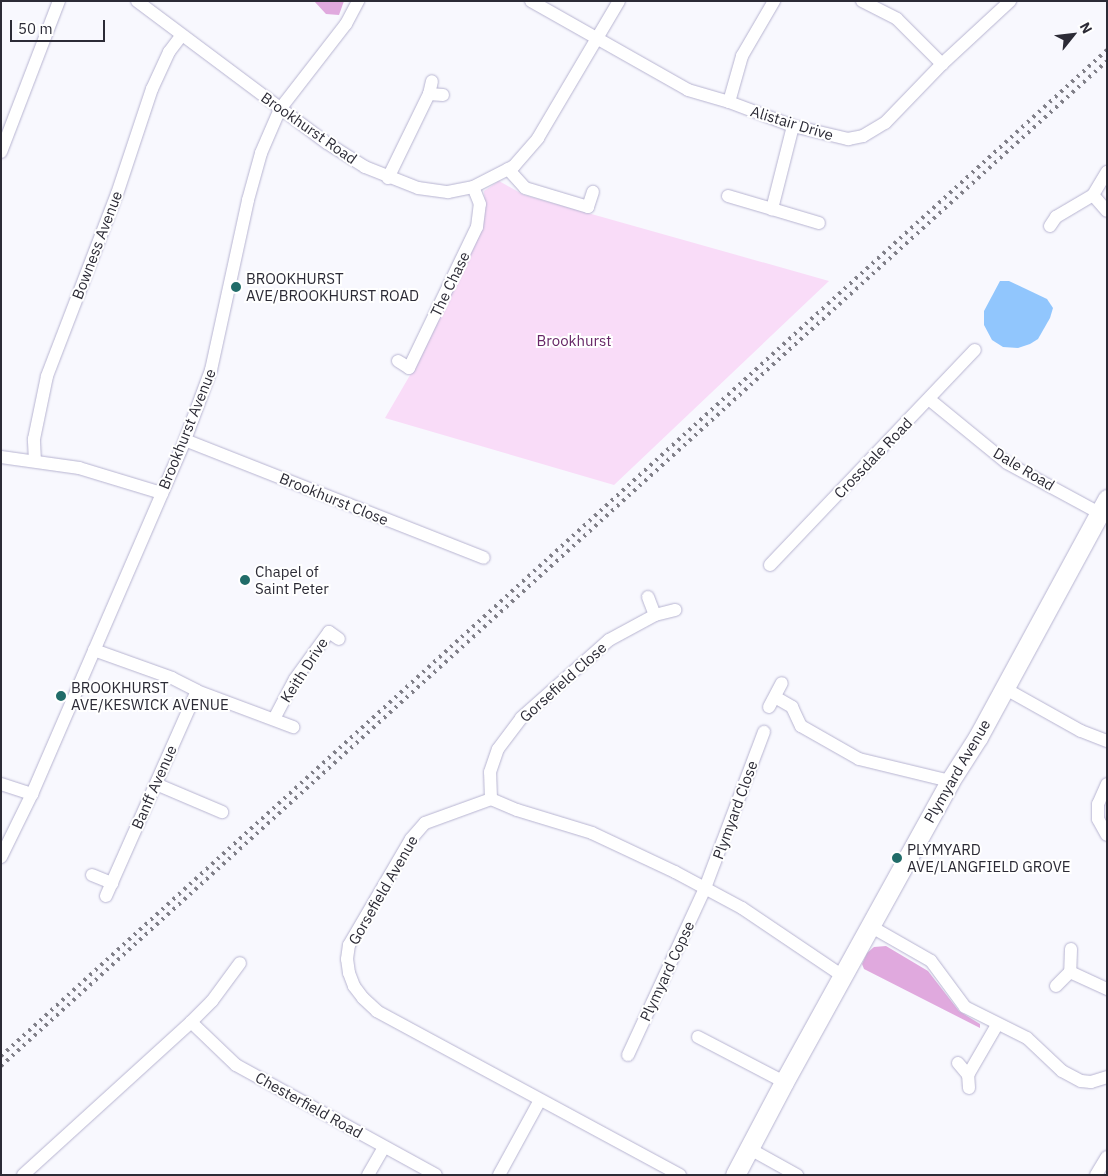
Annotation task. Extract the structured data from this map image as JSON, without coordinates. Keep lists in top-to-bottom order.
{
  "streets": {
    "street": [
      "Alistair Drive",
      "Brookhurst Road",
      "Bowness Avenue",
      "The Chase",
      "Brookhurst Avenue",
      "Crossdale Road",
      "Dale Road",
      "Brookhurst Close",
      "Keith Drive",
      "Gorsefield Close",
      "Plymyard Avenue",
      "Banff Avenue",
      "Plymyard Close",
      "Gorsefield Avenue",
      "Plymyard Copse",
      "Chesterfield Road"
    ]
  },
  "crossings": [
    ["Alistair Drive", "Brookhurst Road"],
    ["Brookhurst Road", "Bowness Avenue"],
    ["Brookhurst Road", "The Chase"],
    ["Brookhurst Road", "Brookhurst Avenue"],
    ["Brookhurst Avenue", "Brookhurst Close"],
    ["Brookhurst Avenue", "Keith Drive"],
    ["Crossdale Road", "Dale Road"],
    ["Dale Road", "Plymyard Avenue"],
    ["Keith Drive", "Banff Avenue"],
    ["Gorsefield Close", "Gorsefield Avenue"],
    ["Plymyard Close", "Plymyard Copse"]
  ],
  "parks": ["Brookhurst"],
  "places": [
    "BROOKHURST AVE/BROOKHURST ROAD",
    "Chapel of Saint Peter",
    "BROOKHURST AVE/KESWICK AVENUE",
    "PLYMYARD AVE/LANGFIELD GROVE"
  ],
  "scale_bar": "50 m",
  "north": "top right"
}
